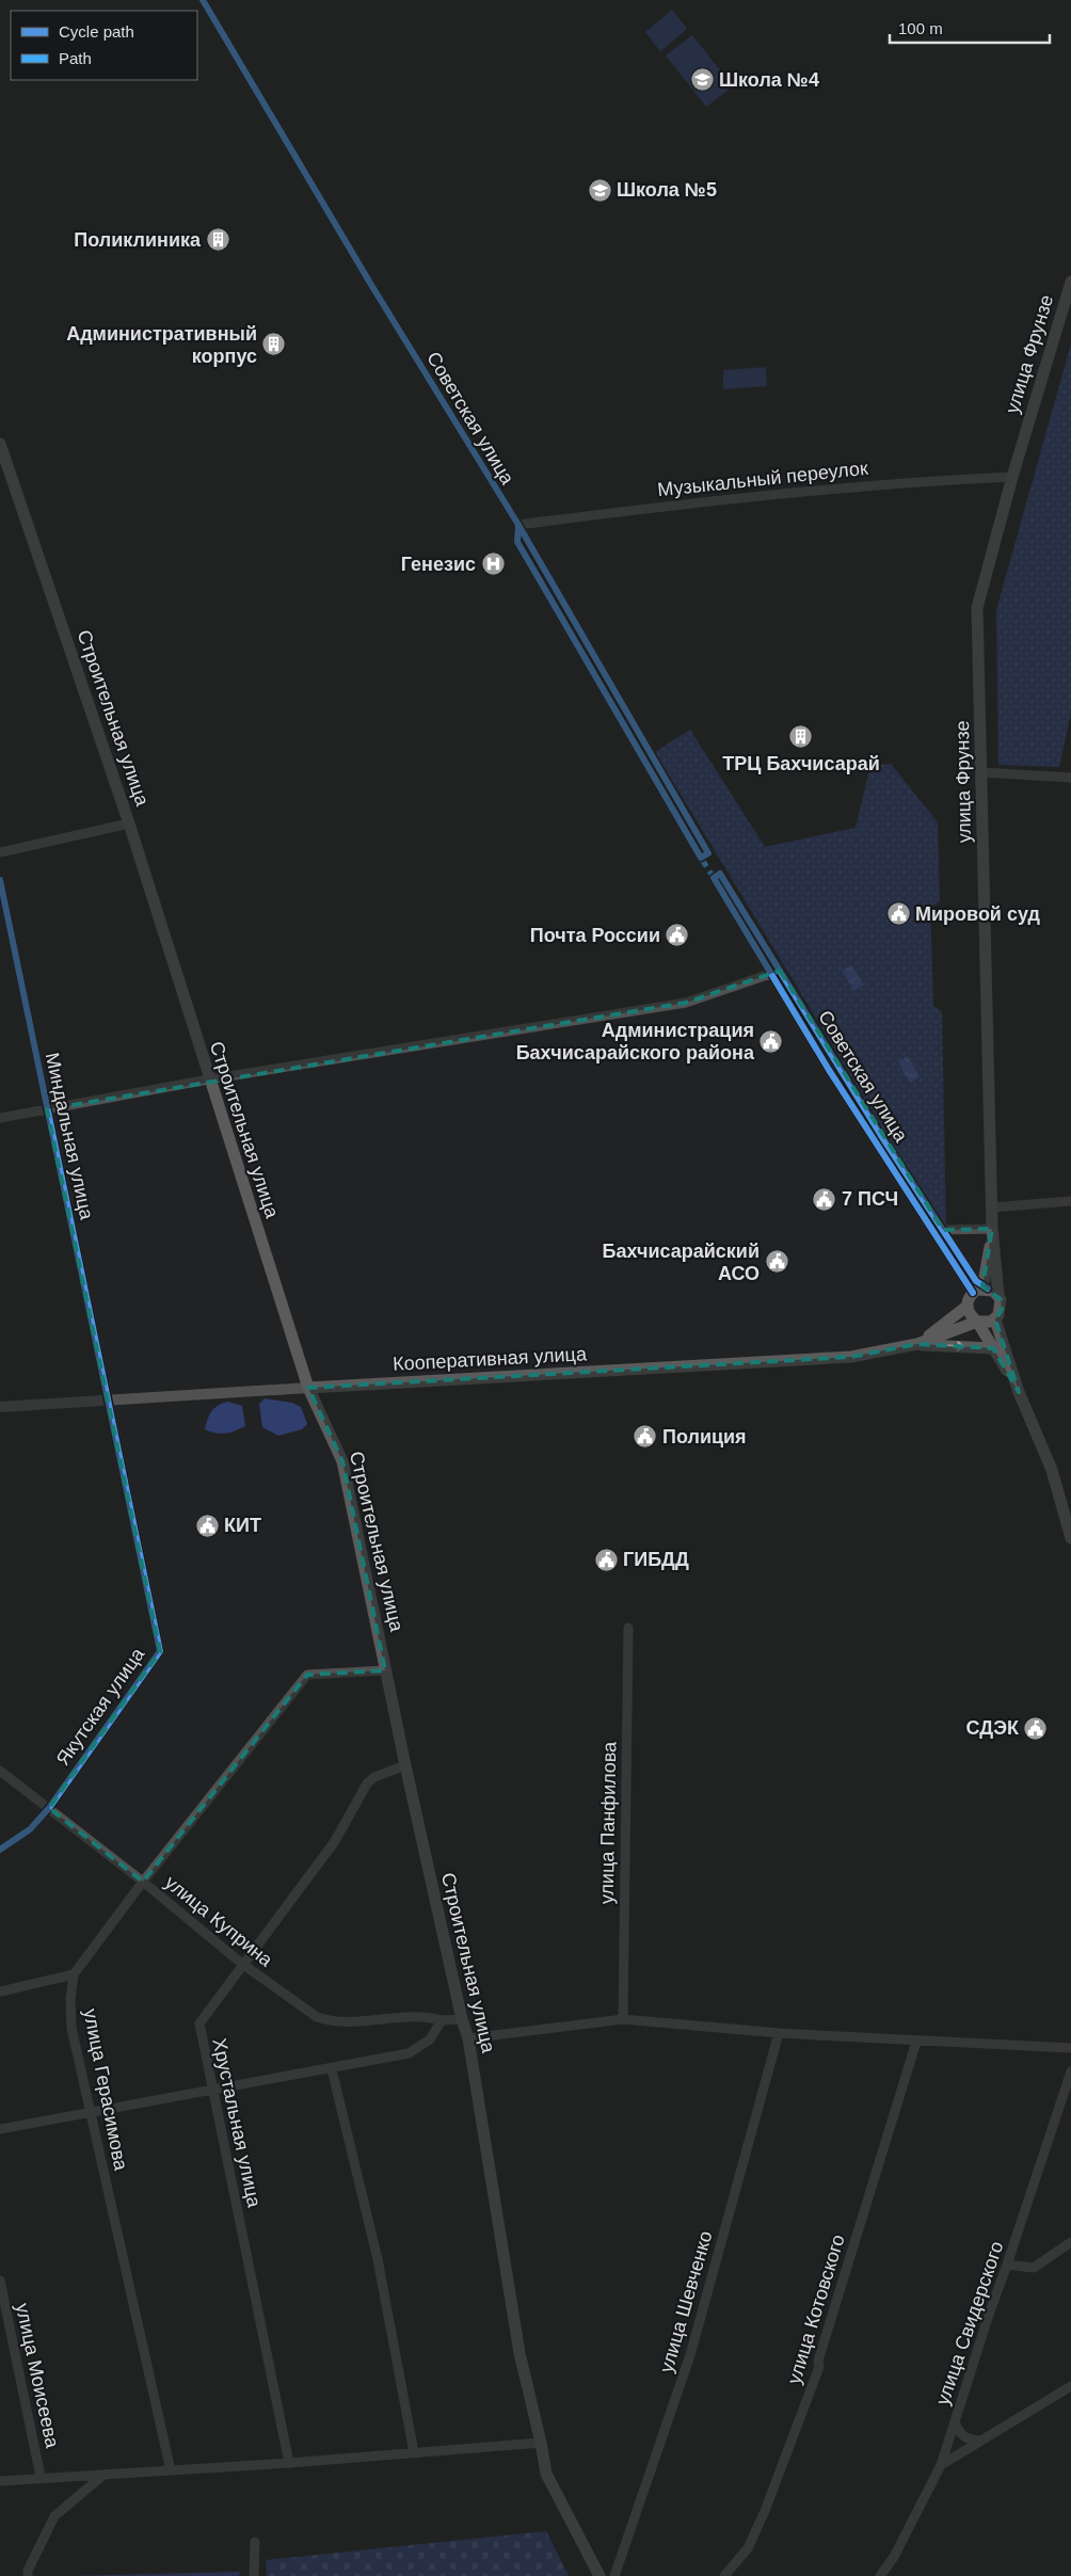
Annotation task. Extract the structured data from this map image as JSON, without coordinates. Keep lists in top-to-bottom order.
{
  "streets": {
    "main road": ["улица Фрунзе", "Строительная улица", "Кооперативная улица"],
    "street": [
      "Советская улица",
      "Музыкальный переулок",
      "Миндальная улица",
      "Якутская улица",
      "улица Панфилова",
      "улица Куприна",
      "улица Герасимова",
      "Хрустальная улица",
      "улица Шевченко",
      "улица Котовского",
      "улица Свидерского",
      "улица Моисеева"
    ]
  },
  "crossings": [
    ["улица Фрунзе", "Советская улица"],
    ["улица Фрунзе", "Музыкальный переулок"],
    ["улица Фрунзе", "Кооперативная улица"],
    ["Советская улица", "Музыкальный переулок"],
    ["Советская улица", "Кооперативная улица"],
    ["Строительная улица", "Кооперативная улица"],
    ["Строительная улица", "улица Куприна"],
    ["Строительная улица", "Хрустальная улица"],
    ["Миндальная улица", "Кооперативная улица"],
    ["Миндальная улица", "Якутская улица"],
    ["Кооперативная улица", "Якутская улица"],
    ["Якутская улица", "улица Куприна"],
    ["улица Куприна", "Хрустальная улица"]
  ],
  "places": {
    "school or university": ["Школа №4", "Школа №5"],
    "building": ["Поликлиника", "Административный корпус", "ТРЦ Бахчисарай"],
    "hospital": ["Генезис"],
    "public building": [
      "Мировой суд",
      "Почта России",
      "Администрация Бахчисарайского района",
      "7 ПСЧ",
      "Бахчисарайский АСО",
      "Полиция",
      "КИТ",
      "ГИБДД",
      "СДЭК"
    ]
  },
  "legend": ["Cycle path", "Path"],
  "scale_bar": "100 m"
}
